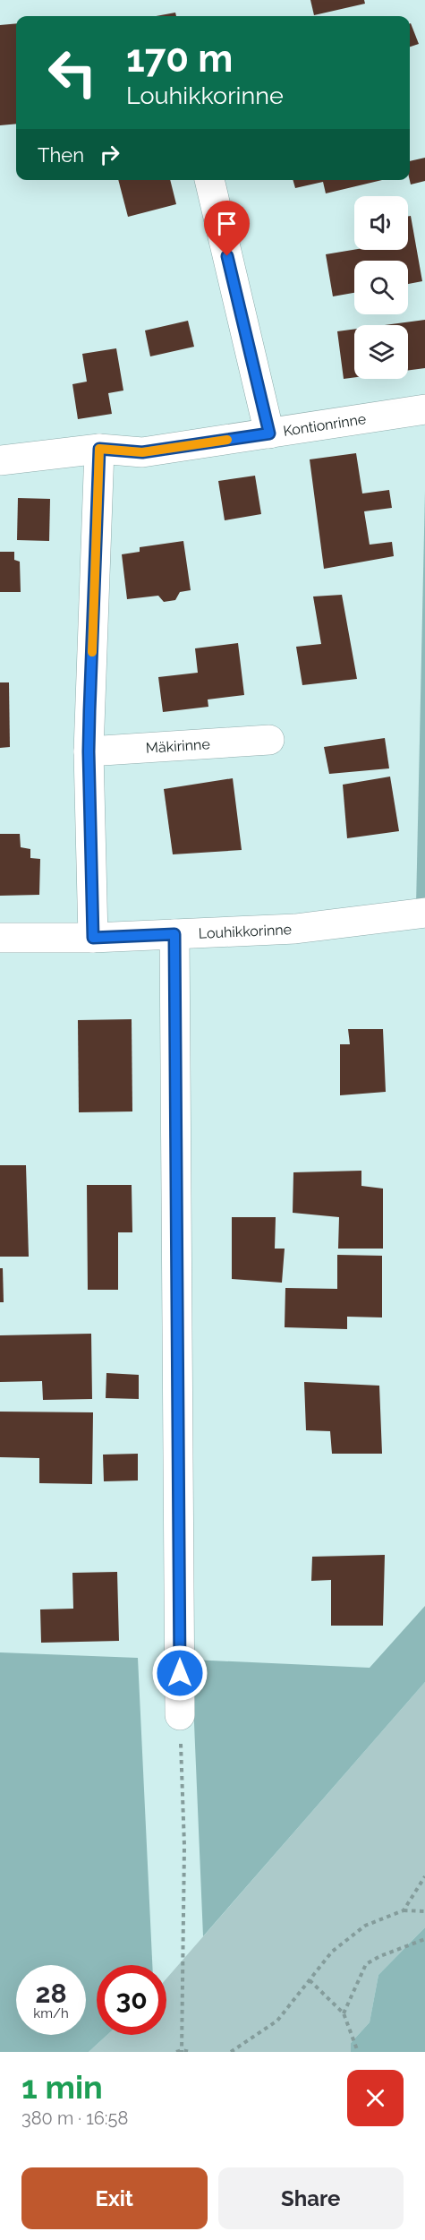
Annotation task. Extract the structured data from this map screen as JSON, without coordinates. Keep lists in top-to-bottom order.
{
  "streets": {
    "street": ["Kontionrinne", "Mäkirinne", "Louhikkorinne"]
  },
  "page": {
    "turn": ["170 m", "Louhikkorinne"],
    "then": "Then",
    "speed": "28 km/h",
    "limit": "30",
    "heading": ["1 min", "380 m · 16:58"],
    "buttons": ["Exit", "Share"]
  }
}
